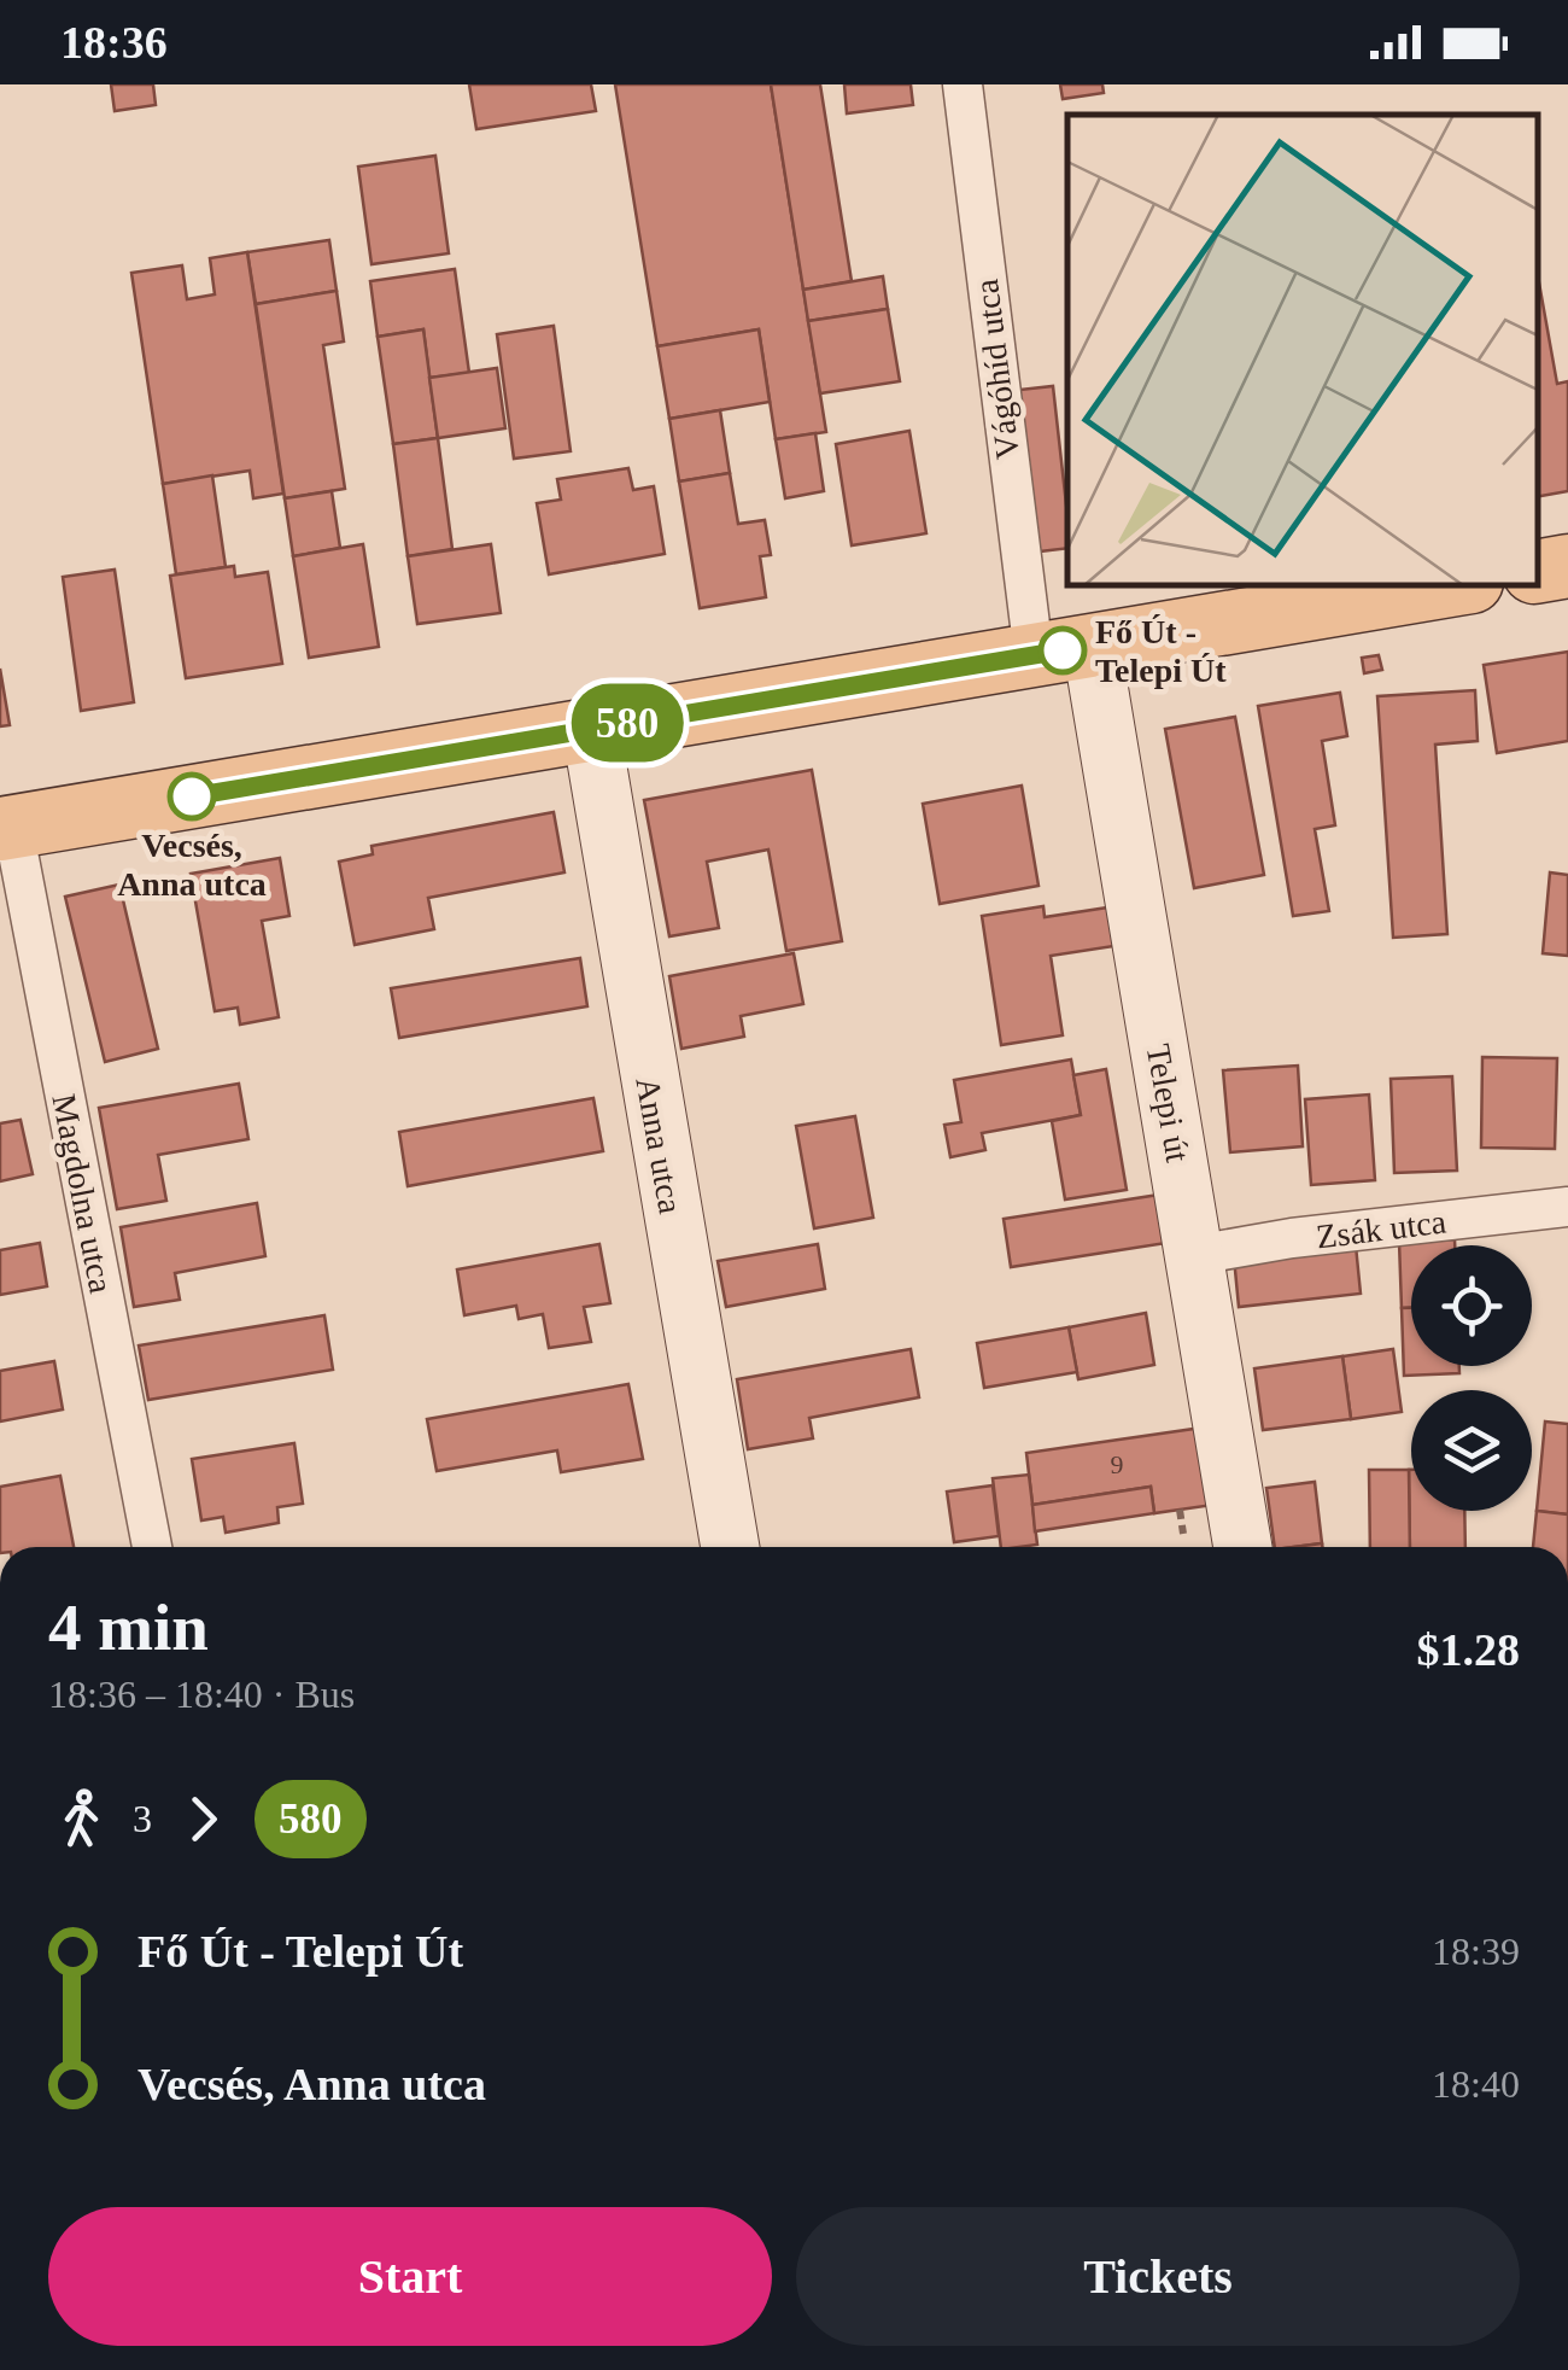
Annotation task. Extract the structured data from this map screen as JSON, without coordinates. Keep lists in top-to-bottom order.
{
  "streets": {
    "main road": ["Telepi út", "Anna utca"],
    "street": ["Vágóhíd utca", "Magdolna utca", "Zsák utca"]
  },
  "crossings": [
    ["Vágóhíd utca", "Telepi út"],
    ["Telepi út", "Zsák utca"]
  ],
  "places": ["Fő Út - Telepi Út", "Vecsés, Anna utca"],
  "lines": ["bus line 580"],
  "house_numbers": ["9"],
  "page": {
    "status": "18:36",
    "on_map": "580",
    "heading": ["4 min", "18:36 – 18:40 · Bus", "$1.28"],
    "legs": ["3", "580"],
    "list": [
      {
        "name": "Fő Út - Telepi Út",
        "value": "18:39"
      },
      {
        "name": "Vecsés, Anna utca",
        "value": "18:40"
      }
    ],
    "buttons": ["Start", "Tickets"]
  }
}
